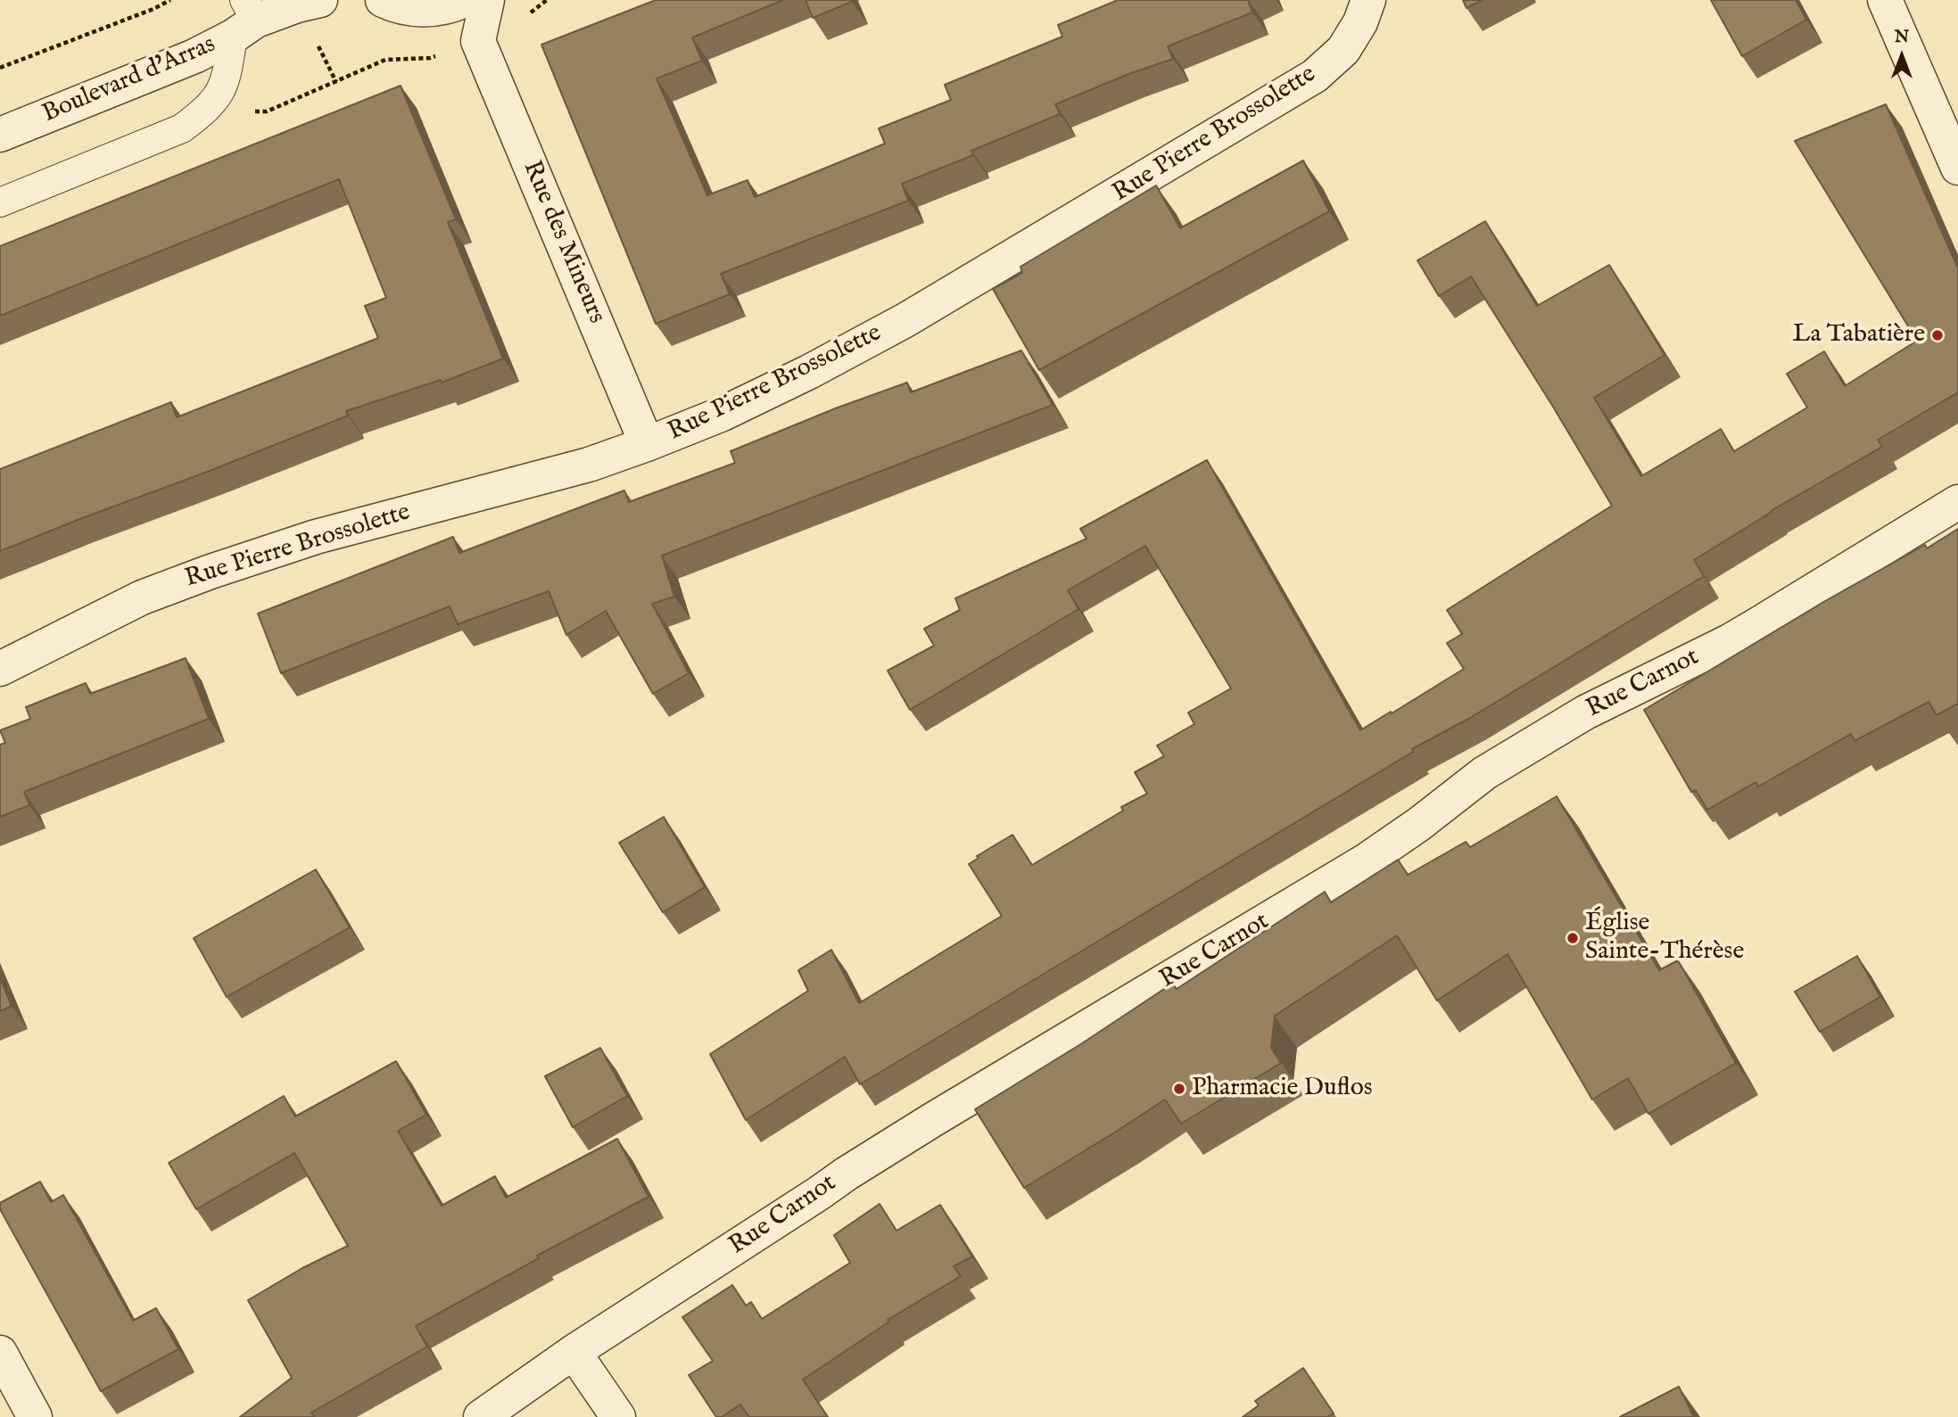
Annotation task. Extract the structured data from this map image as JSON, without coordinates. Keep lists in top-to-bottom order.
{
  "streets": {
    "street": [
      "Boulevard d'Arras",
      "Rue Pierre Brossolette",
      "Rue des Mineurs",
      "Rue Carnot"
    ]
  },
  "crossings": [
    ["Rue Pierre Brossolette", "Rue des Mineurs"]
  ],
  "places": ["La Tabatière", "Église Sainte-Thérèse", "Pharmacie Duflos"],
  "north": "top"
}
